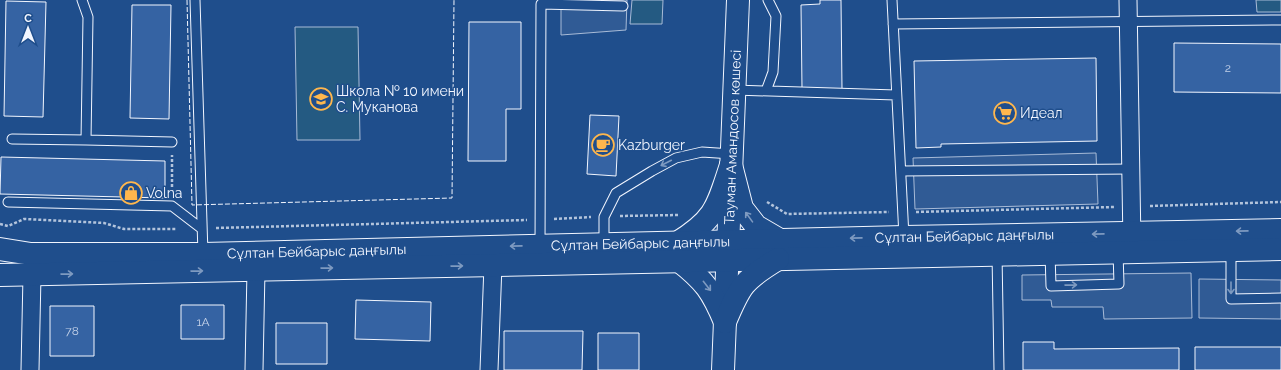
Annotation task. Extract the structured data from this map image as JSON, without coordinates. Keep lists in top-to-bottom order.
{
  "streets": {
    "main road": ["Тауман Амандосов көшесі", "Сұлтан Бейбарыс даңғылы"]
  },
  "crossings": [
    ["Тауман Амандосов көшесі", "Сұлтан Бейбарыс даңғылы"]
  ],
  "places": {
    "school or university": ["Школа № 10 имени С. Муканова"],
    "supermarket": ["Идеал"],
    "cafe": ["Kazburger"],
    "shop": ["Volna"]
  },
  "house_numbers": ["2", "1А", "78"],
  "north": "top"
}
